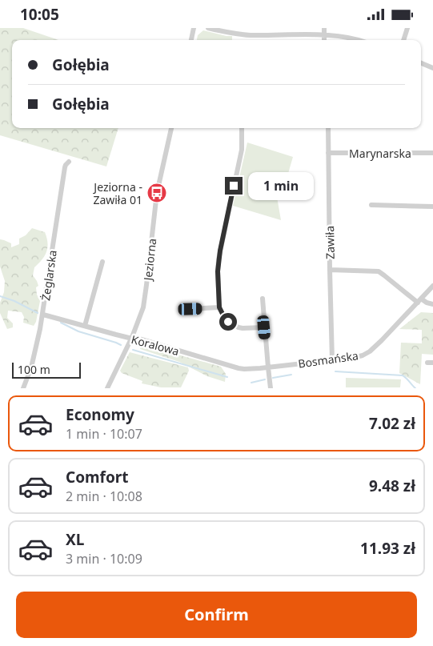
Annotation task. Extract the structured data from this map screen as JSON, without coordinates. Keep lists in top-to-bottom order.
{
  "streets": {
    "street": [
      "Marynarska",
      "Zawiła",
      "Jeziorna",
      "Żeglarska",
      "Koralowa",
      "Bosmańska"
    ]
  },
  "crossings": [
    ["Marynarska", "Zawiła"],
    ["Zawiła", "Bosmańska"],
    ["Jeziorna", "Koralowa"],
    ["Żeglarska", "Koralowa"],
    ["Koralowa", "Bosmańska"]
  ],
  "places": {
    "bus stop": ["Jeziorna - Zawiła 01"]
  },
  "scale_bar": "100 m",
  "page": {
    "status": "10:05",
    "banner": ["Gołębia", "Gołębia"],
    "bubble": "1 min",
    "scale": "100 m",
    "list": [
      {
        "name": "Economy",
        "note": "1 min · 10:07",
        "value": "7.02 zł"
      },
      {
        "name": "Comfort",
        "note": "2 min · 10:08",
        "value": "9.48 zł"
      },
      {
        "name": "XL",
        "note": "3 min · 10:09",
        "value": "11.93 zł"
      }
    ],
    "buttons": "Confirm"
  }
}
